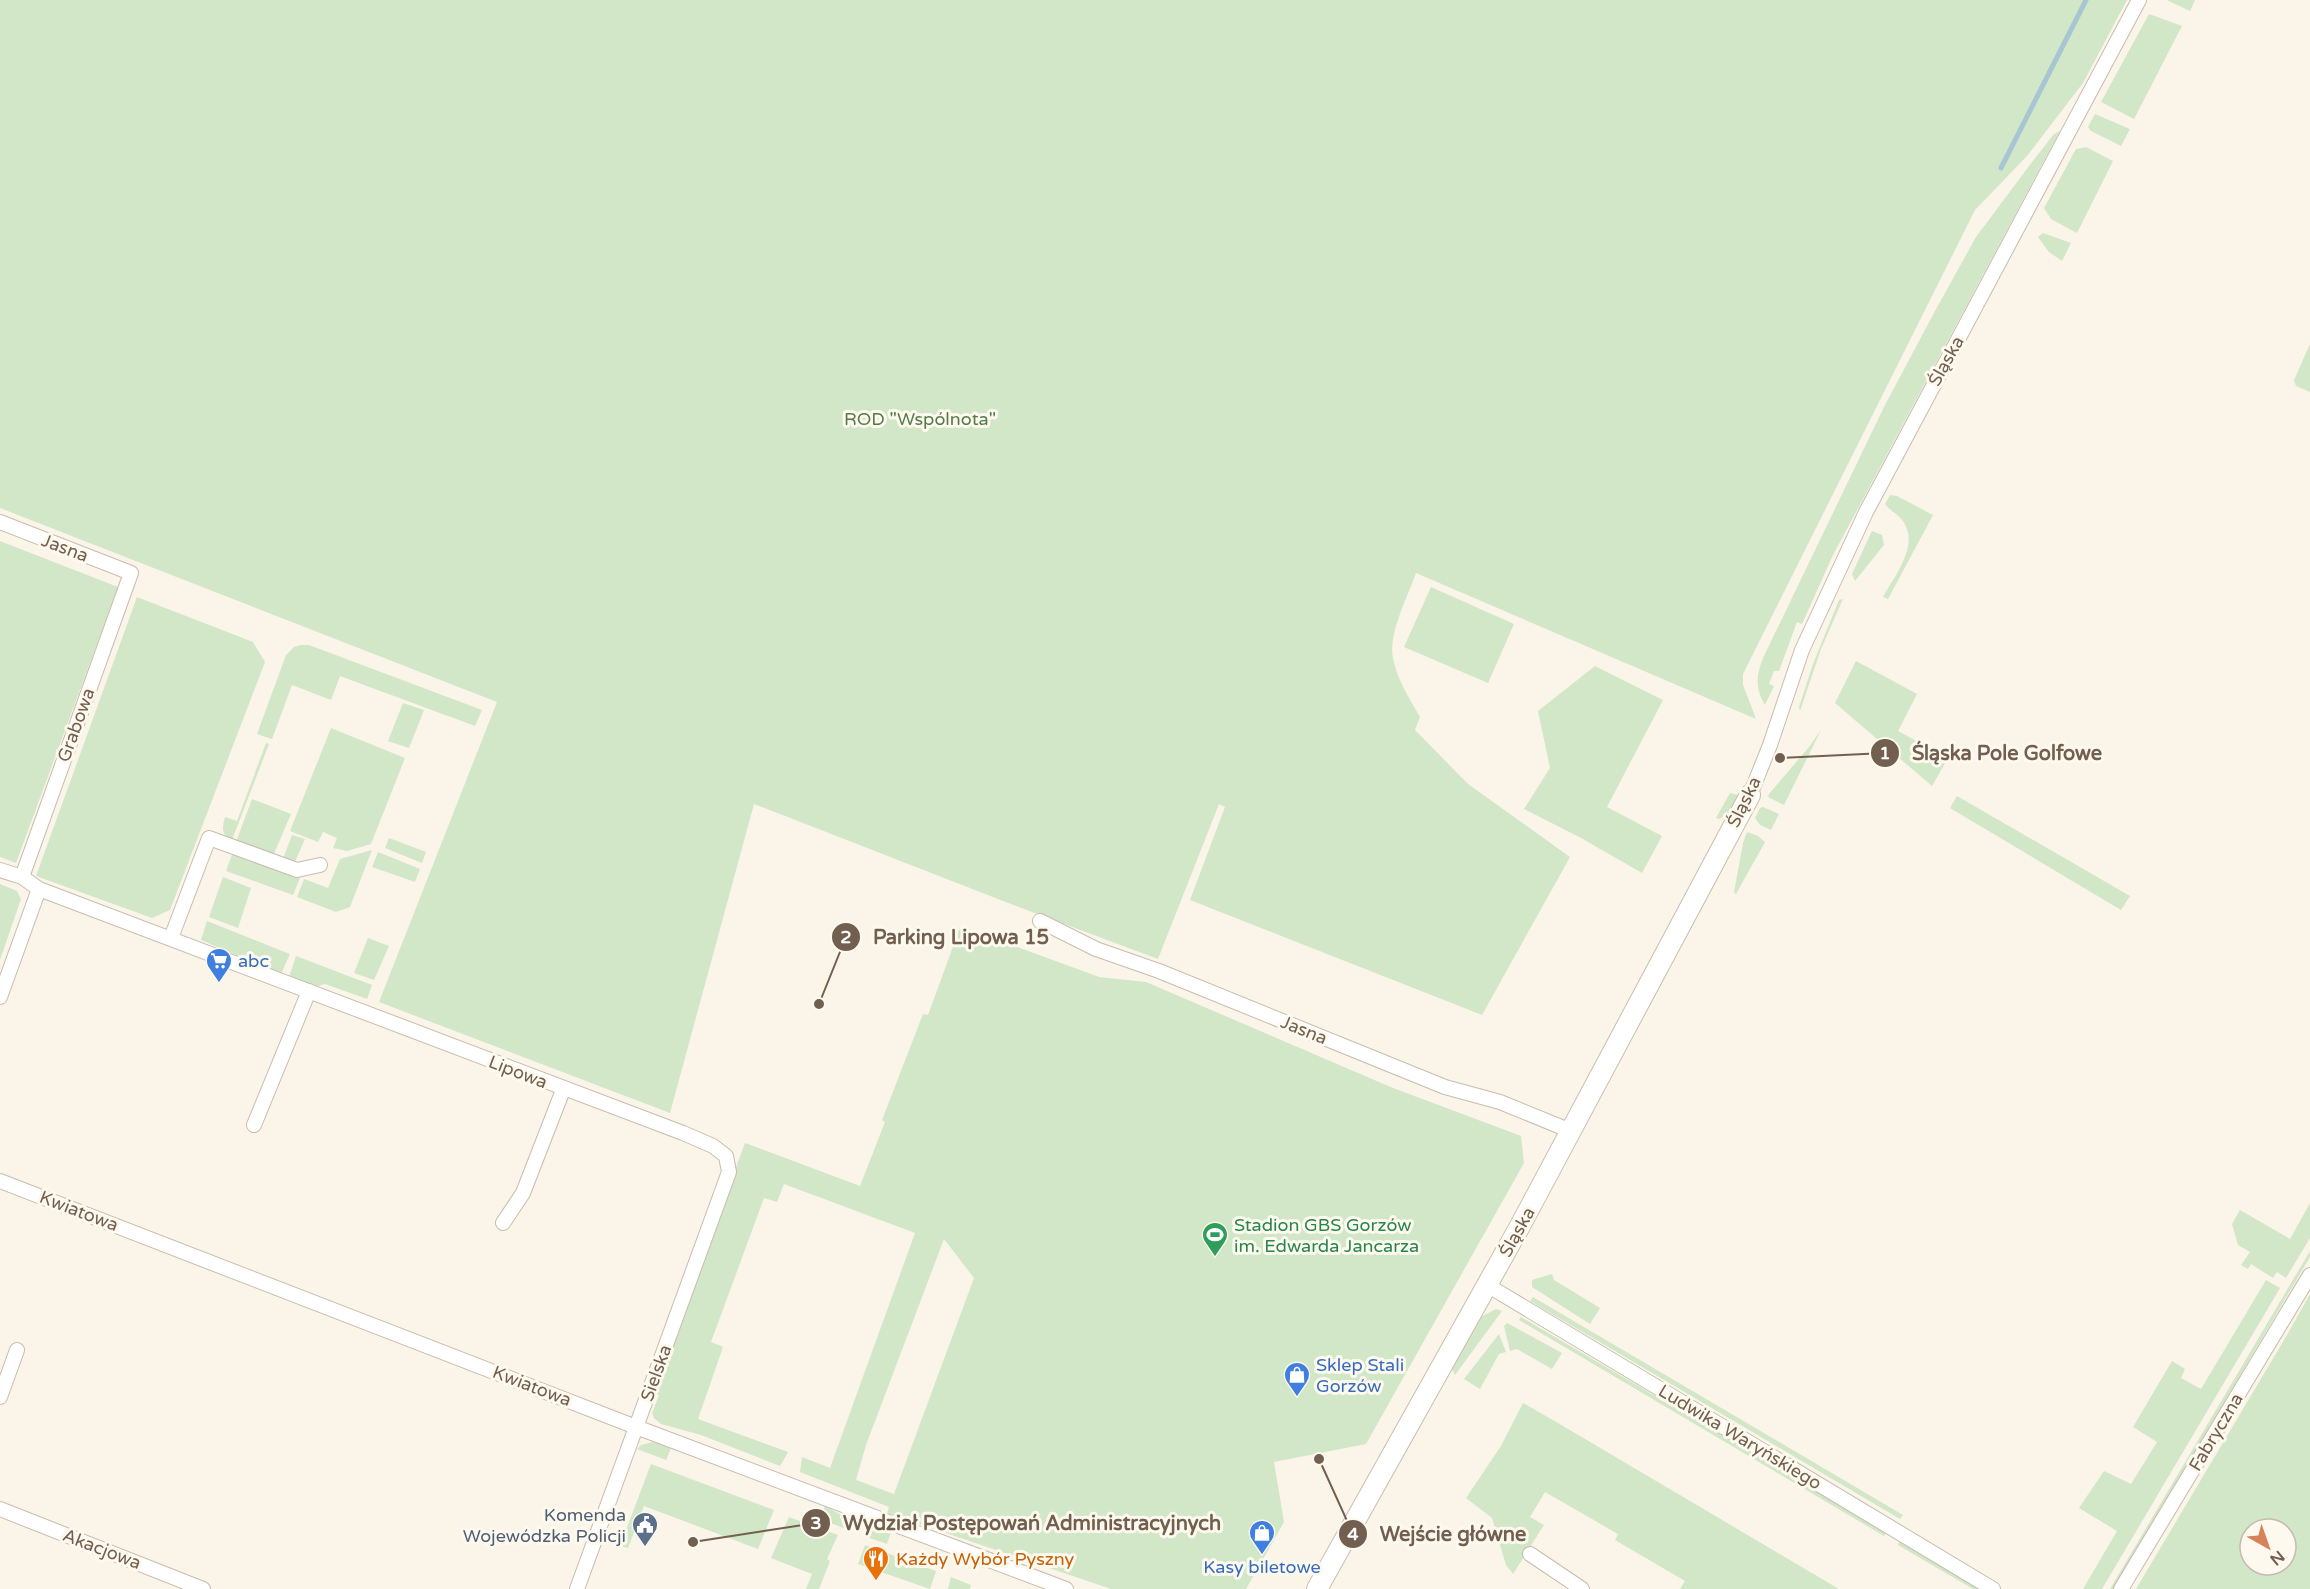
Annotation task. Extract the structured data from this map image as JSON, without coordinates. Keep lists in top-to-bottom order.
{
  "streets": {
    "street": [
      "Śląska",
      "Jasna",
      "Grabowa",
      "Lipowa",
      "Kwiatowa",
      "Sielska",
      "Fabryczna",
      "Ludwika Waryńskiego",
      "Akacjowa"
    ]
  },
  "crossings": [
    ["Śląska", "Jasna"],
    ["Śląska", "Ludwika Waryńskiego"],
    ["Jasna", "Grabowa"],
    ["Grabowa", "Lipowa"],
    ["Lipowa", "Sielska"],
    ["Kwiatowa", "Sielska"]
  ],
  "parks": ["ROD \"Wspólnota\""],
  "places": {
    "other": [
      "Śląska Pole Golfowe",
      "Parking Lipowa 15",
      "Wejście główne",
      "Wydział Postępowań Administracyjnych"
    ],
    "supermarket": ["abc"],
    "sports": ["Stadion GBS Gorzów im. Edwarda Jancarza"],
    "shop": ["Sklep Stali Gorzów", "Kasy biletowe"],
    "public building": ["Komenda Wojewódzka Policji"],
    "restaurant": ["Każdy Wybór Pyszny"]
  },
  "north": "bottom right"
}
